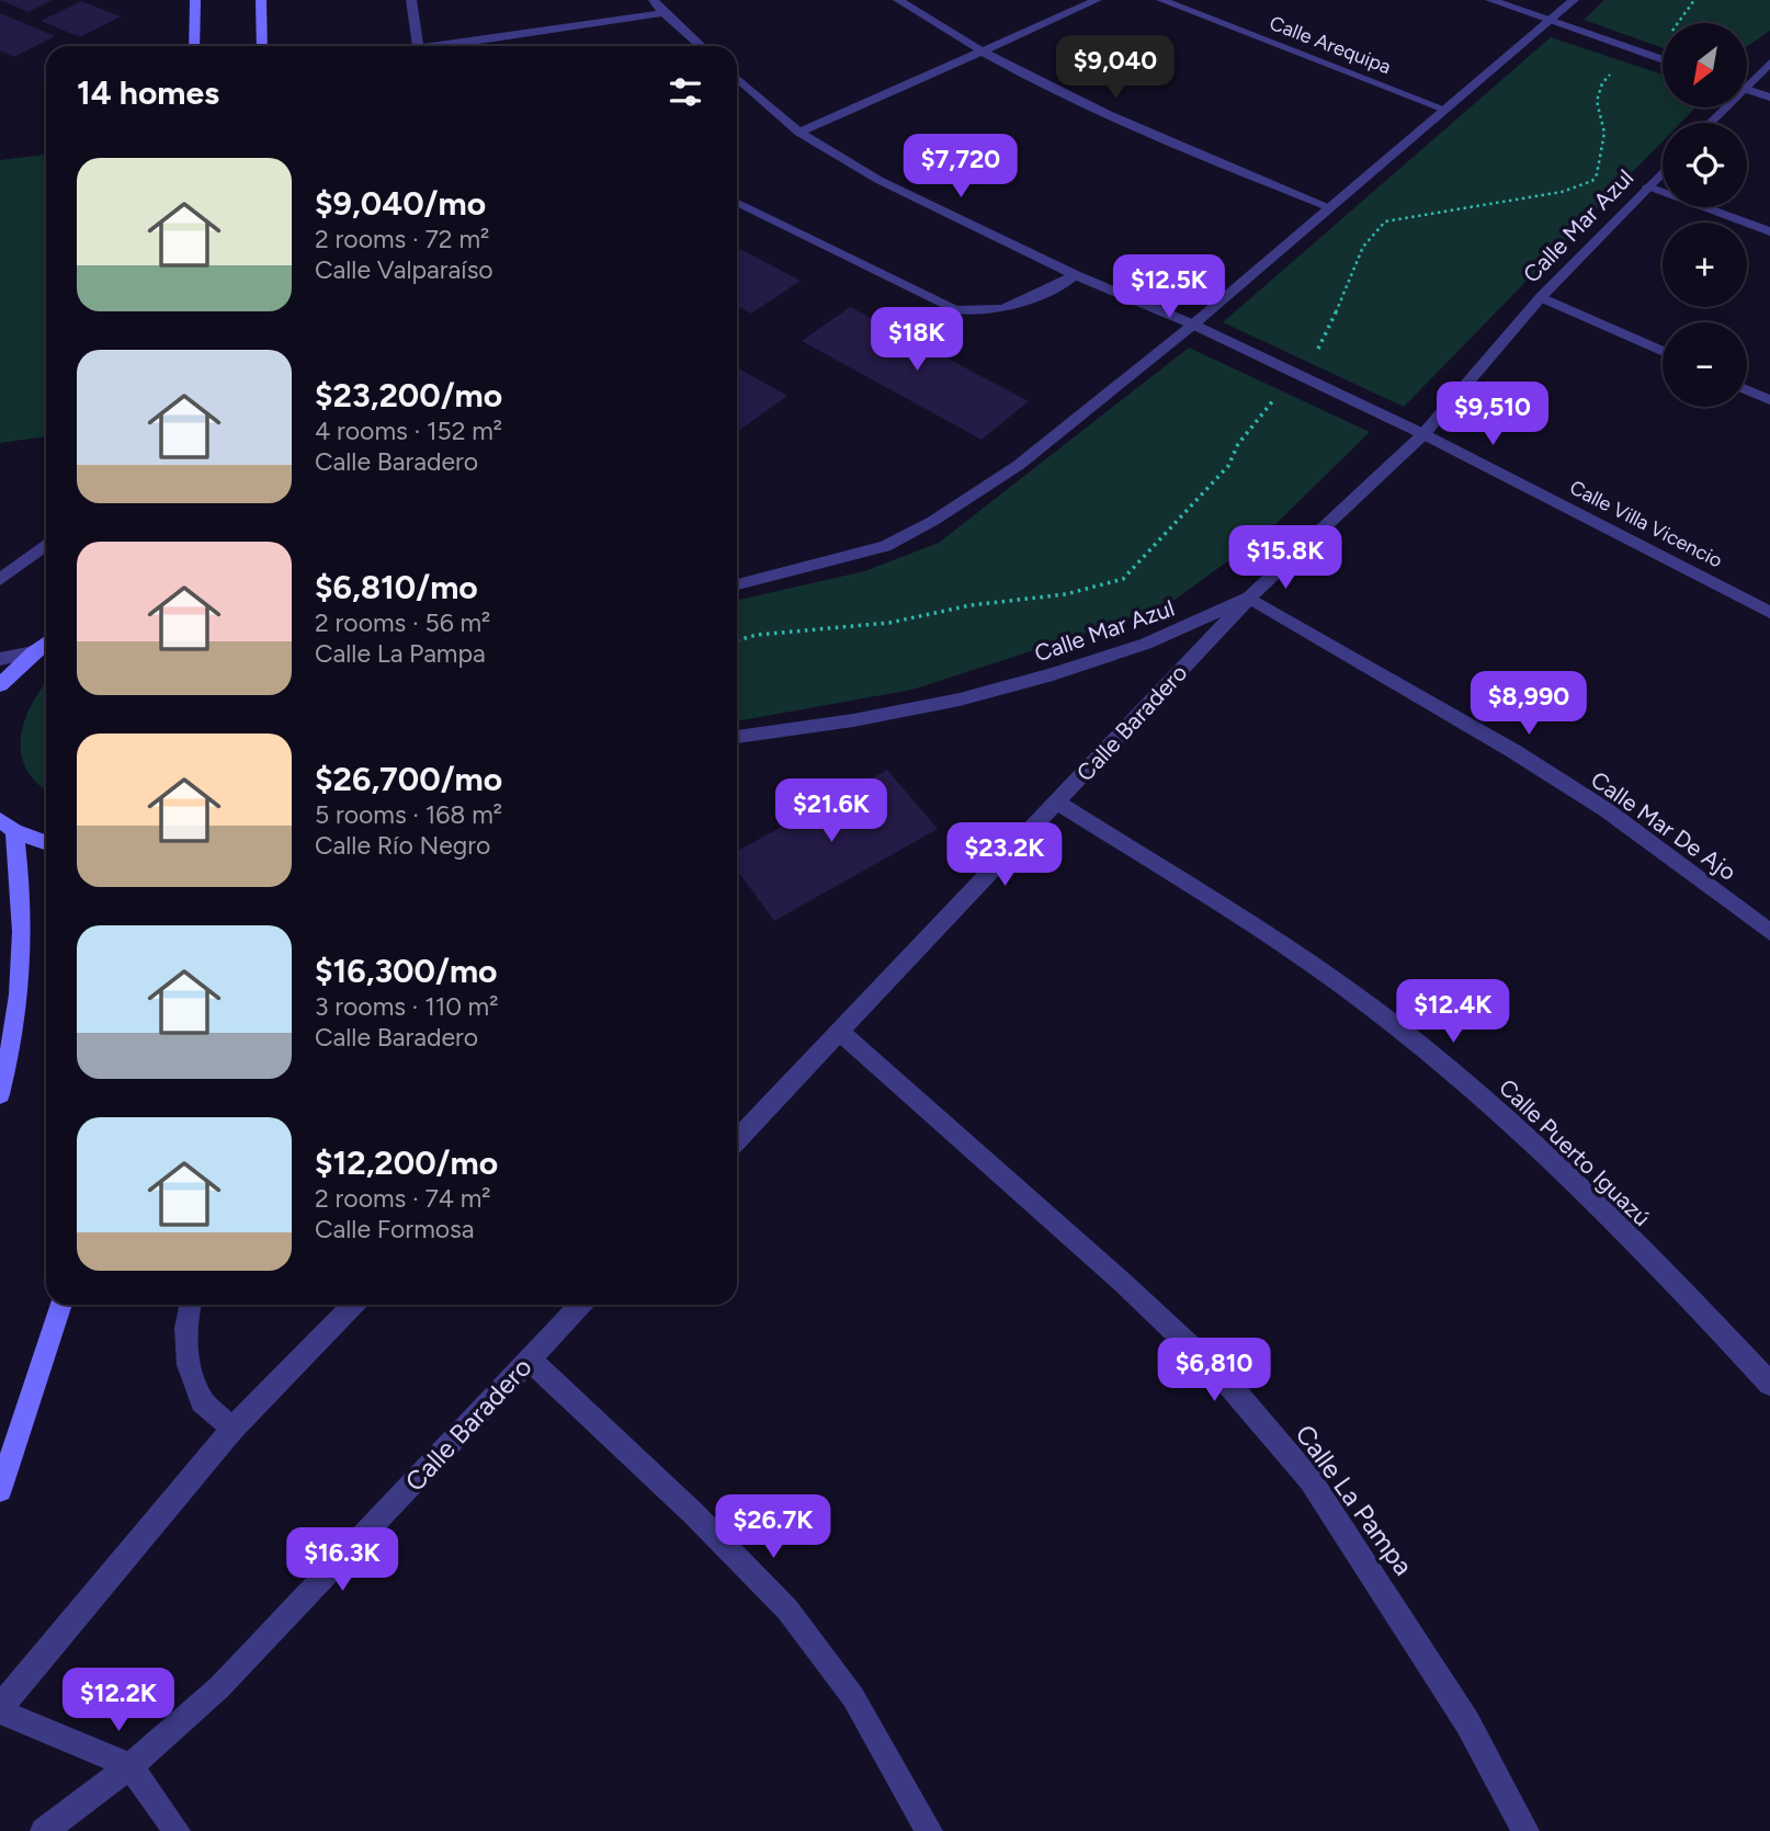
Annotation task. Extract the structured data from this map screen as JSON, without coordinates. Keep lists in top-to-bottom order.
{
  "streets": {
    "street": [
      "Calle Arequipa",
      "Calle Mar Azul",
      "Calle Villa Vicencio",
      "Calle Baradero",
      "Calle Mar De Ajo",
      "Calle Puerto Iguazú",
      "Calle La Pampa"
    ]
  },
  "crossings": [
    ["Calle Mar Azul", "Calle Villa Vicencio"],
    ["Calle Mar Azul", "Calle Baradero"],
    ["Calle Mar Azul", "Calle Mar De Ajo"],
    ["Calle Baradero", "Calle Mar De Ajo"],
    ["Calle Baradero", "Calle Puerto Iguazú"],
    ["Calle Baradero", "Calle La Pampa"]
  ],
  "north": "bottom left",
  "page": {
    "map_buttons": ["+", "−"],
    "price": [
      "$9,040",
      "$7,720",
      "$12.5K",
      "$18K",
      "$9,510",
      "$15.8K",
      "$8,990",
      "$21.6K",
      "$23.2K",
      "$12.4K",
      "$6,810",
      "$26.7K",
      "$16.3K",
      "$12.2K"
    ],
    "heading": "14 homes",
    "list": [
      {
        "name": "$9,040/mo",
        "note": "2 rooms · 72 m² · Calle Valparaíso"
      },
      {
        "name": "$23,200/mo",
        "note": "4 rooms · 152 m² · Calle Baradero"
      },
      {
        "name": "$6,810/mo",
        "note": "2 rooms · 56 m² · Calle La Pampa"
      },
      {
        "name": "$26,700/mo",
        "note": "5 rooms · 168 m² · Calle Río Negro"
      },
      {
        "name": "$16,300/mo",
        "note": "3 rooms · 110 m² · Calle Baradero"
      },
      {
        "name": "$12,200/mo",
        "note": "2 rooms · 74 m² · Calle Formosa"
      }
    ]
  }
}
